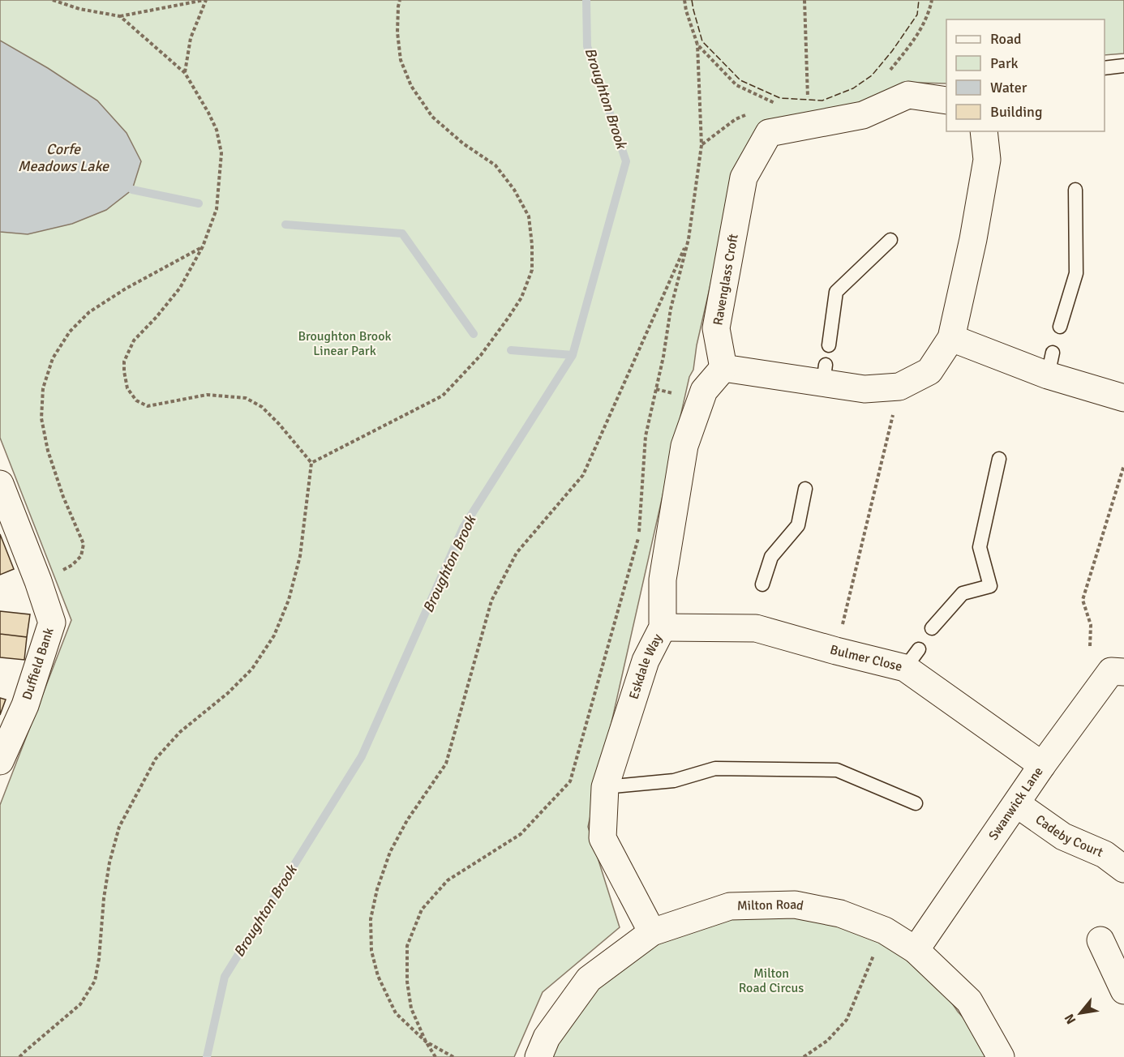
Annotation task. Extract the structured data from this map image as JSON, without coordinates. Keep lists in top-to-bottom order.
{
  "streets": {
    "street": [
      "Ravenglass Croft",
      "Bulmer Close",
      "Duffield Bank",
      "Eskdale Way",
      "Swanwick Lane",
      "Cadeby Court",
      "Milton Road"
    ]
  },
  "crossings": [
    ["Ravenglass Croft", "Eskdale Way"],
    ["Bulmer Close", "Eskdale Way"],
    ["Bulmer Close", "Swanwick Lane"],
    ["Eskdale Way", "Milton Road"],
    ["Swanwick Lane", "Cadeby Court"],
    ["Swanwick Lane", "Milton Road"]
  ],
  "water": ["Broughton Brook", "Corfe Meadows Lake"],
  "parks": ["Broughton Brook Linear Park", "Milton Road Circus"],
  "legend": [
    "Road",
    "Park",
    "Water",
    "Building"
  ],
  "north": "bottom left"
}
